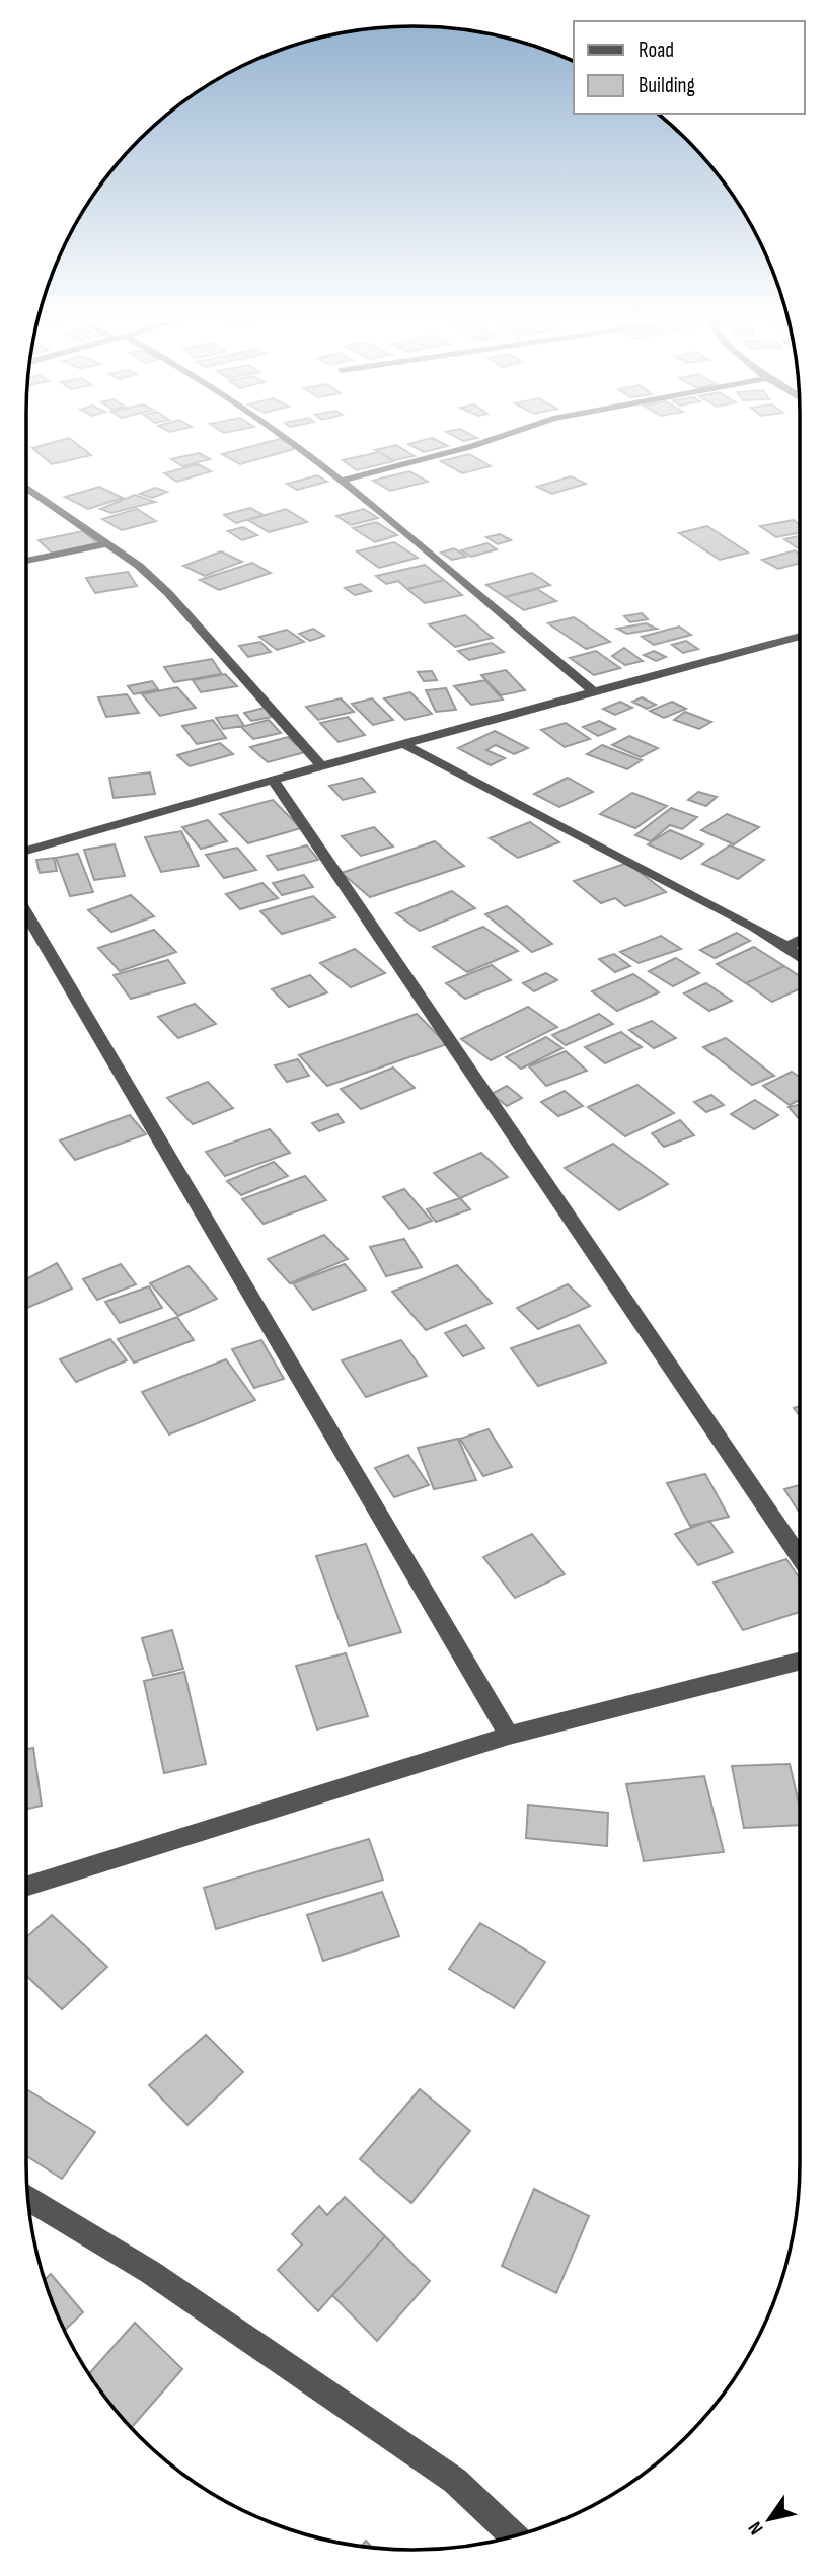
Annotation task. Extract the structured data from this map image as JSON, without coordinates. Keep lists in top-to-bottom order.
{
  "legend": ["Road", "Building"],
  "north": "bottom left"
}
